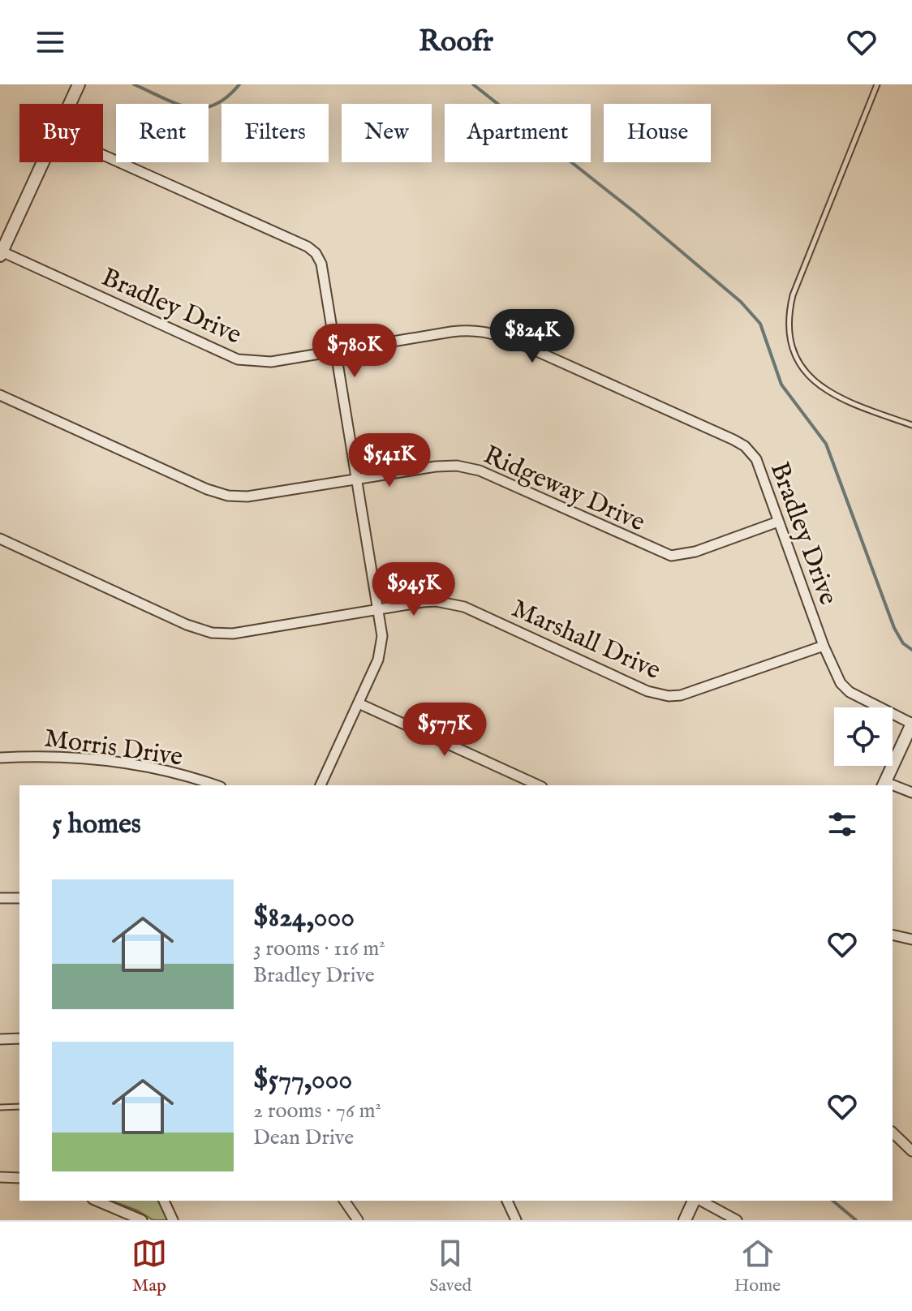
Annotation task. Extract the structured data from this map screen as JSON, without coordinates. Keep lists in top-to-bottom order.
{
  "streets": {
    "street": [
      "Bradley Drive",
      "Ridgeway Drive",
      "Marshall Drive",
      "Morris Drive"
    ]
  },
  "crossings": [
    ["Bradley Drive", "Ridgeway Drive"],
    ["Bradley Drive", "Marshall Drive"]
  ],
  "page": {
    "header": "Roofr",
    "chip": [
      "Buy",
      "Rent",
      "Filters",
      "New",
      "Apartment",
      "House"
    ],
    "price": [
      "$824K",
      "$780K",
      "$541K",
      "$945K",
      "$577K"
    ],
    "heading": "5 homes",
    "list": [
      {
        "name": "$824,000",
        "note": "3 rooms · 116 m² · Bradley Drive"
      },
      {
        "name": "$577,000",
        "note": "2 rooms · 76 m² · Dean Drive"
      }
    ],
    "tabs": ["Map", "Saved", "Home"]
  }
}
